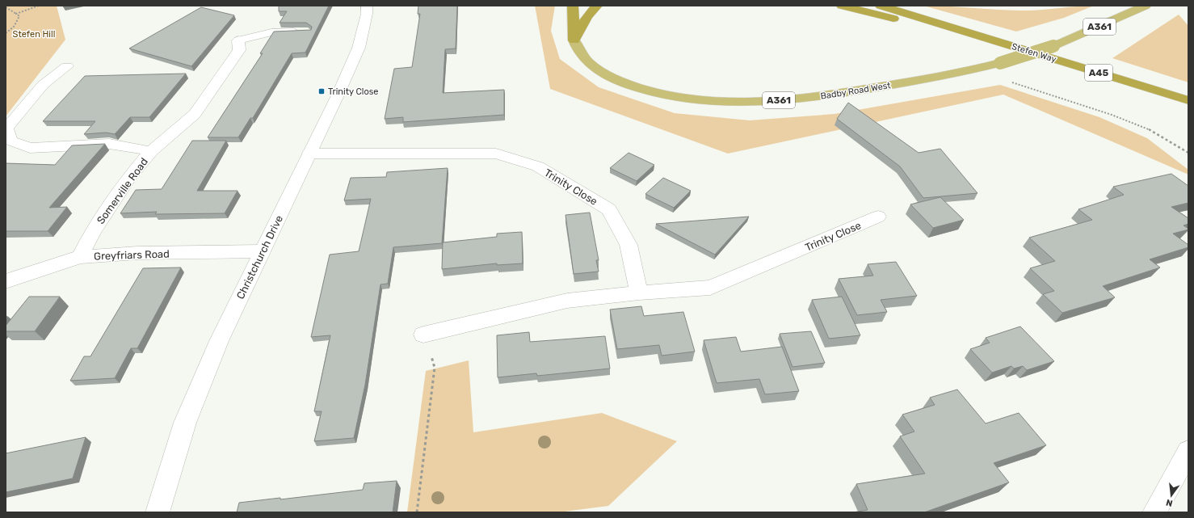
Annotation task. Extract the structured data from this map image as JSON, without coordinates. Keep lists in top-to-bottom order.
{
  "streets": {
    "highway": ["Stefen Way", "A45"],
    "main road": ["A361", "Badby Road West"],
    "street": [
      "Trinity Close",
      "Somerville Road",
      "Greyfriars Road",
      "Christchurch Drive"
    ]
  },
  "crossings": [
    ["Trinity Close", "Christchurch Drive"],
    ["Somerville Road", "Greyfriars Road"],
    ["Greyfriars Road", "Christchurch Drive"]
  ],
  "parks": ["Stefen Hill"],
  "places": {
    "transit": ["Trinity Close"]
  },
  "north": "bottom"
}
